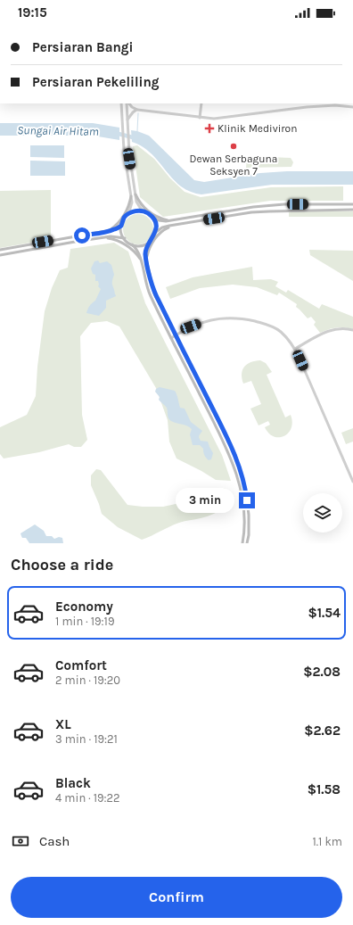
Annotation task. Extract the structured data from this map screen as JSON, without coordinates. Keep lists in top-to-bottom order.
{
  "water": ["Sungai Air Hitam"],
  "places": {
    "health": ["Klinik Mediviron"],
    "other": ["Dewan Serbaguna Seksyen 7"]
  },
  "page": {
    "status": "19:15",
    "banner": ["Persiaran Bangi", "Persiaran Pekeliling"],
    "bubble": "3 min",
    "heading": "Choose a ride",
    "list": [
      {
        "name": "Economy",
        "note": "1 min · 19:19",
        "value": "$1.54"
      },
      {
        "name": "Comfort",
        "note": "2 min · 19:20",
        "value": "$2.08"
      },
      {
        "name": "XL",
        "note": "3 min · 19:21",
        "value": "$2.62"
      },
      {
        "name": "Black",
        "note": "4 min · 19:22",
        "value": "$1.58"
      }
    ],
    "pay": ["Cash", "1.1 km"],
    "buttons": "Confirm"
  }
}
